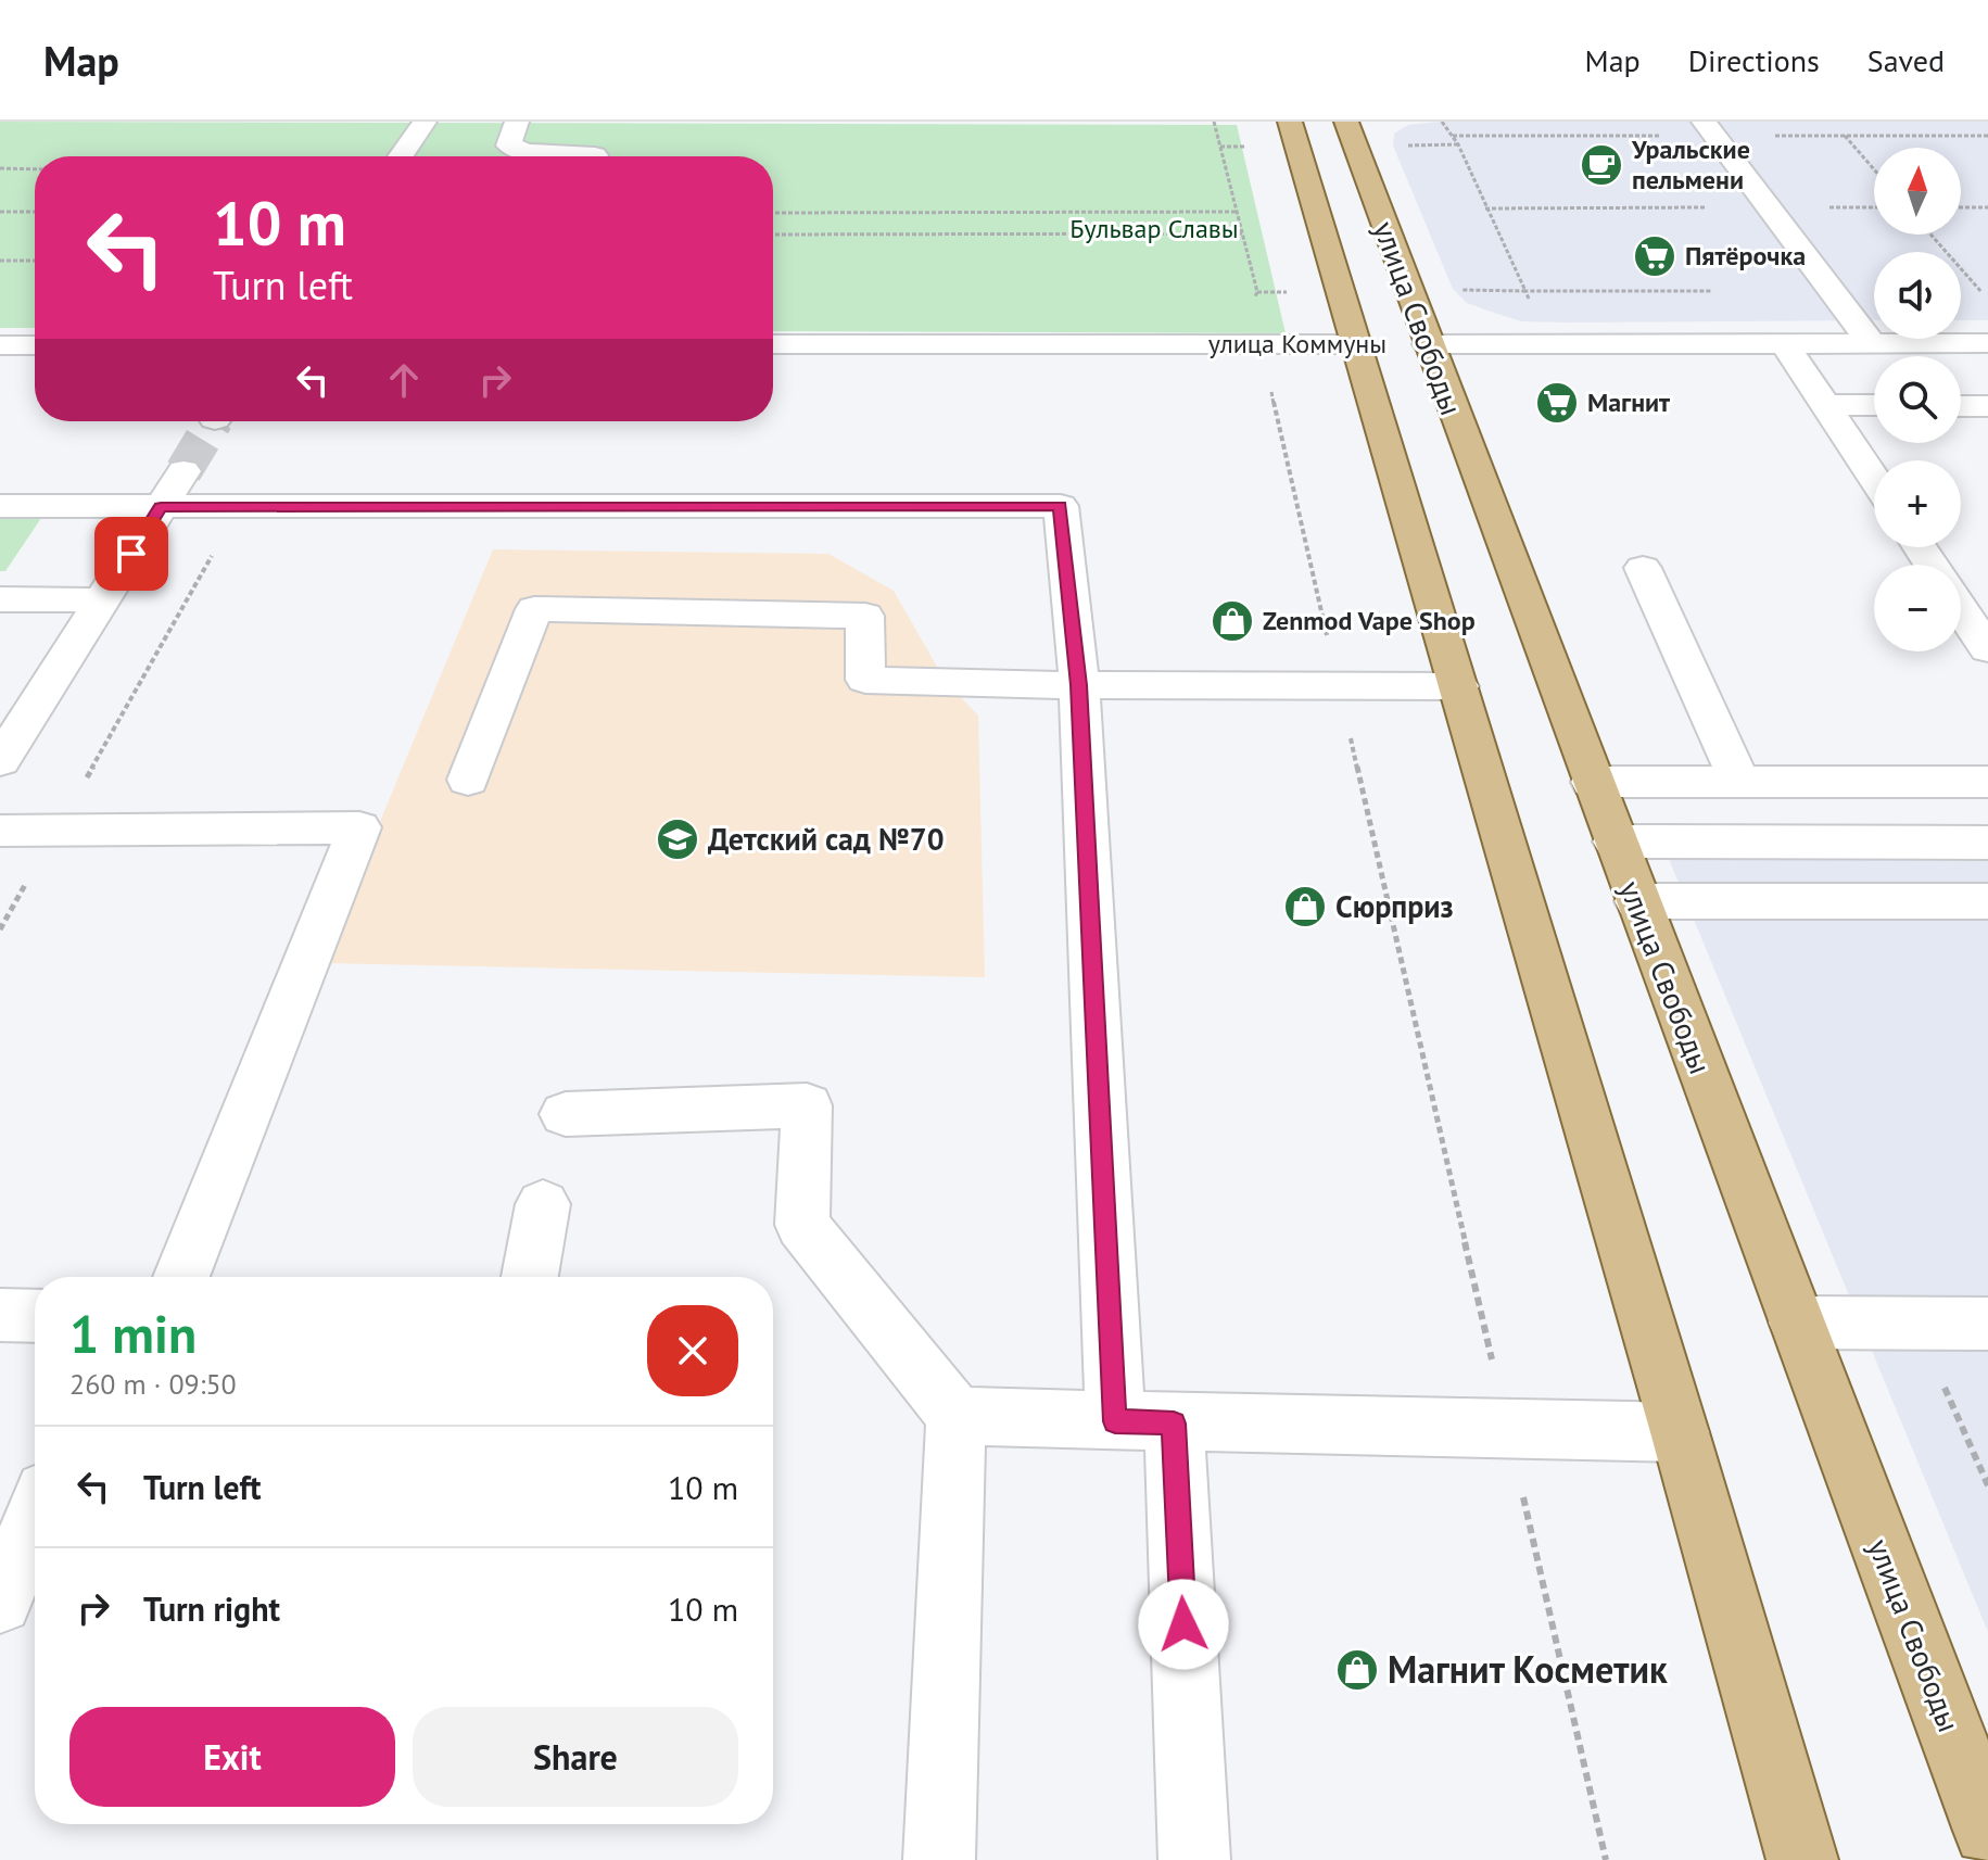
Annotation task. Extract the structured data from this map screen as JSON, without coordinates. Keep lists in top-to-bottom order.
{
  "streets": {
    "main road": ["улица Свободы"],
    "street": ["улица Коммуны"]
  },
  "crossings": [
    ["улица Свободы", "улица Коммуны"]
  ],
  "parks": ["Бульвар Славы"],
  "places": {
    "cafe": ["Уральские пельмени"],
    "supermarket": ["Пятёрочка", "Магнит"],
    "shop": ["Zenmod Vape Shop", "Сюрприз", "Магнит Косметик"],
    "school or university": ["Детский сад №70"]
  },
  "north": "top",
  "page": {
    "header": "Map",
    "nav": ["Map", "Directions", "Saved"],
    "map_buttons": ["+", "−"],
    "turn": ["10 m", "Turn left"],
    "heading": ["1 min", "260 m · 09:50"],
    "list": [
      {
        "name": "Turn left",
        "value": "10 m"
      },
      {
        "name": "Turn right",
        "value": "10 m"
      }
    ],
    "buttons": ["Exit", "Share"]
  }
}
